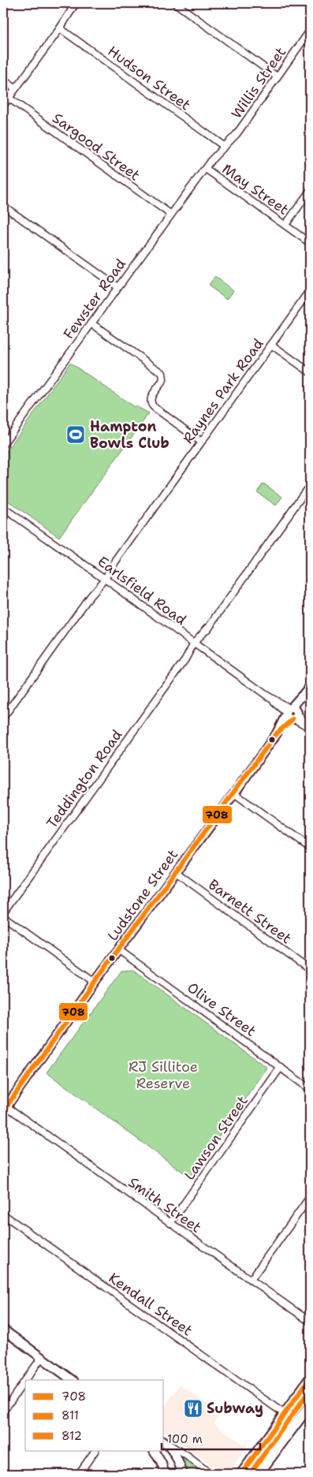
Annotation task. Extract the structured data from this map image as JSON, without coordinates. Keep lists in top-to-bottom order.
{
  "streets": {
    "street": [
      "Hudson Street",
      "Willis Street",
      "Sargood Street",
      "May Street",
      "Fewster Road",
      "Raynes Park Road",
      "Earlsfield Road",
      "Teddington Road",
      "Ludstone Street",
      "Barnett Street",
      "Olive Street",
      "Lawson Street",
      "Smith Street",
      "Kendall Street"
    ]
  },
  "crossings": [
    ["Hudson Street", "Willis Street"],
    ["Willis Street", "May Street"],
    ["Willis Street", "Fewster Road"],
    ["Sargood Street", "Fewster Road"],
    ["May Street", "Fewster Road"],
    ["Raynes Park Road", "Earlsfield Road"],
    ["Earlsfield Road", "Teddington Road"],
    ["Earlsfield Road", "Ludstone Street"],
    ["Ludstone Street", "Barnett Street"],
    ["Ludstone Street", "Olive Street"],
    ["Ludstone Street", "Smith Street"],
    ["Olive Street", "Lawson Street"],
    ["Lawson Street", "Smith Street"]
  ],
  "parks": ["RJ Sillitoe Reserve"],
  "places": {
    "sports": ["Hampton Bowls Club"],
    "restaurant": ["Subway"]
  },
  "lines": ["transit line 708", "transit line 811", "transit line 812"],
  "legend": ["708", "811", "812"],
  "scale_bar": "100 m"
}
